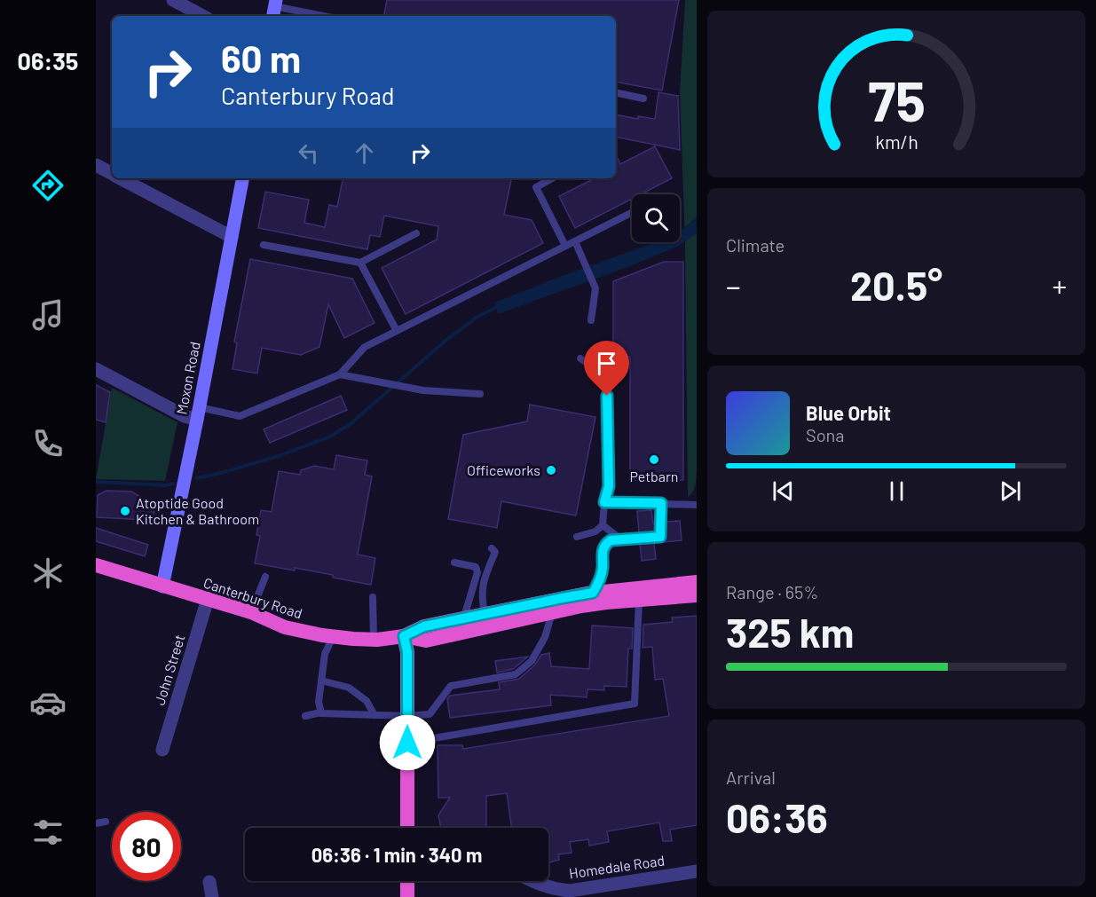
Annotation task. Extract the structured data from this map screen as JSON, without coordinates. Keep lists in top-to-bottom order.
{
  "streets": {
    "highway": ["Canterbury Road"],
    "main road": ["Moxon Road"],
    "street": ["John Street", "Homedale Road"]
  },
  "crossings": [
    ["Moxon Road", "Canterbury Road"],
    ["Canterbury Road", "John Street"]
  ],
  "places": ["Petbarn", "Officeworks", "Atoptide Good Kitchen & Bathroom"],
  "page": {
    "tabs": "06:35",
    "turn": ["60 m", "Canterbury Road"],
    "tile": [
      "Climate",
      ["Range · 65%", "325 km"],
      ["Arrival", "06:36"]
    ],
    "heat": ["−", "20.5°", "+"],
    "song": ["Blue Orbit", "Sona"],
    "limit": "80",
    "trip": "06:36 · 1 min · 340 m",
    "gauge": ["75", "km/h"]
  }
}
